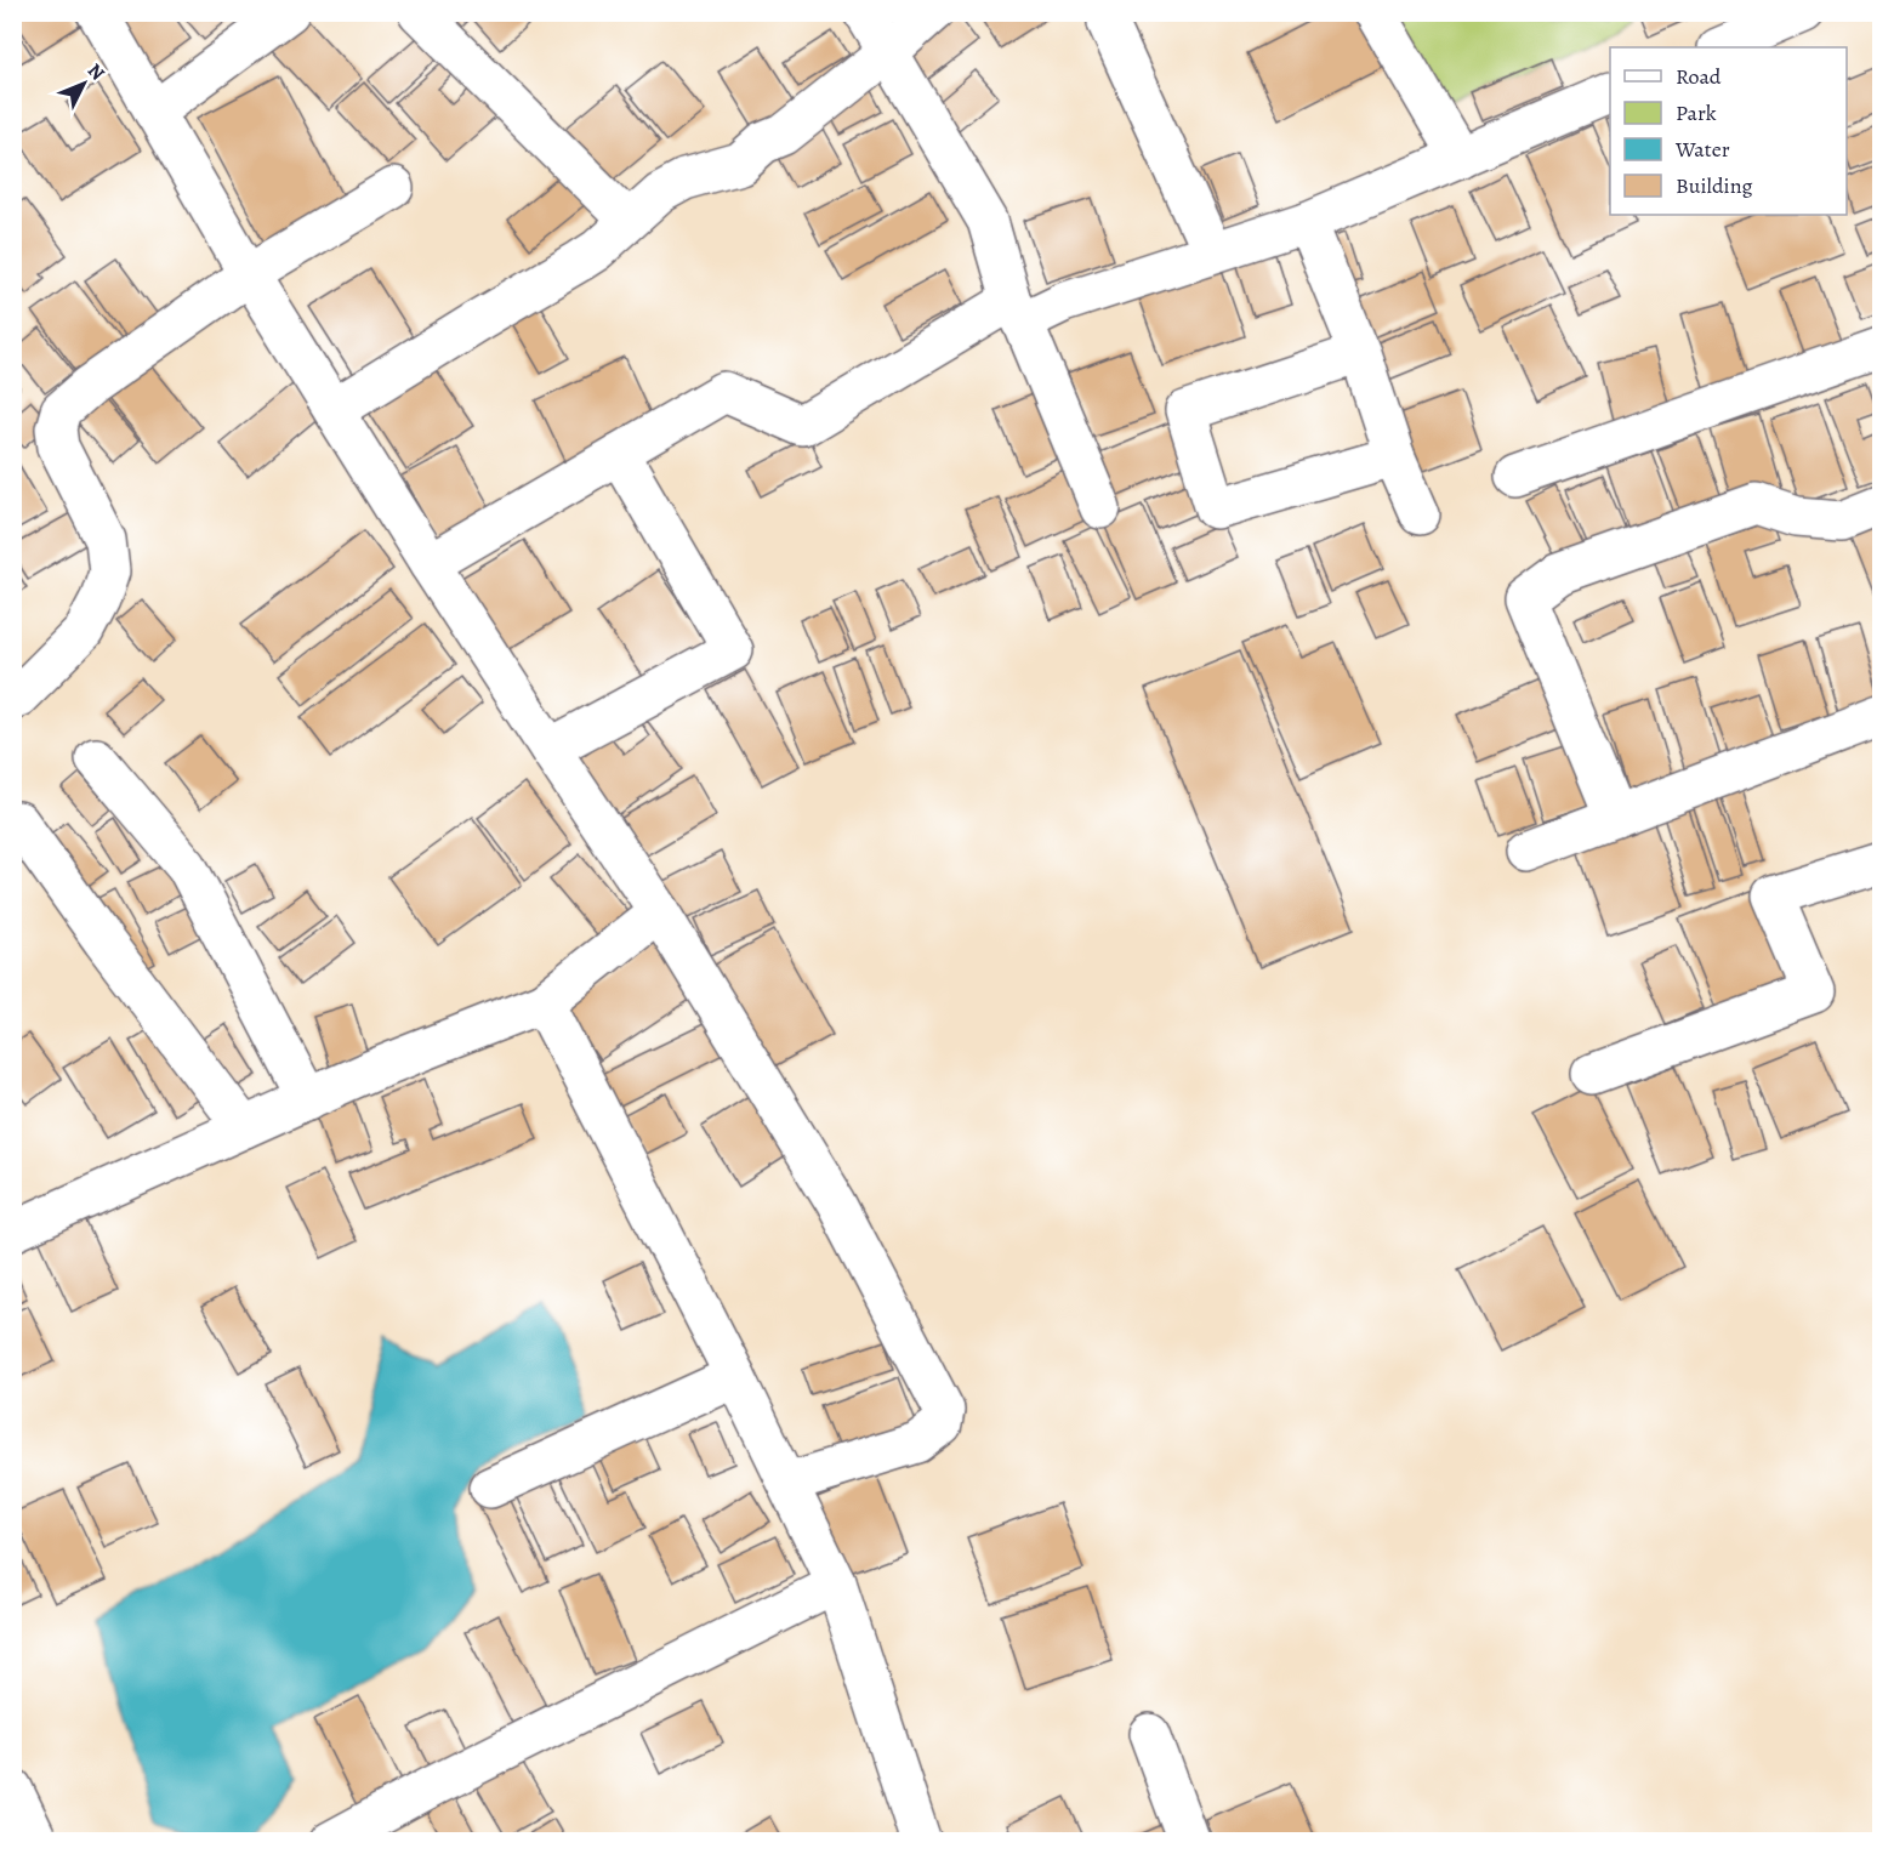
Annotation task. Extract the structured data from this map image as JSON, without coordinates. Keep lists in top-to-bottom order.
{
  "legend": [
    "Road",
    "Park",
    "Water",
    "Building"
  ],
  "north": "top right"
}
